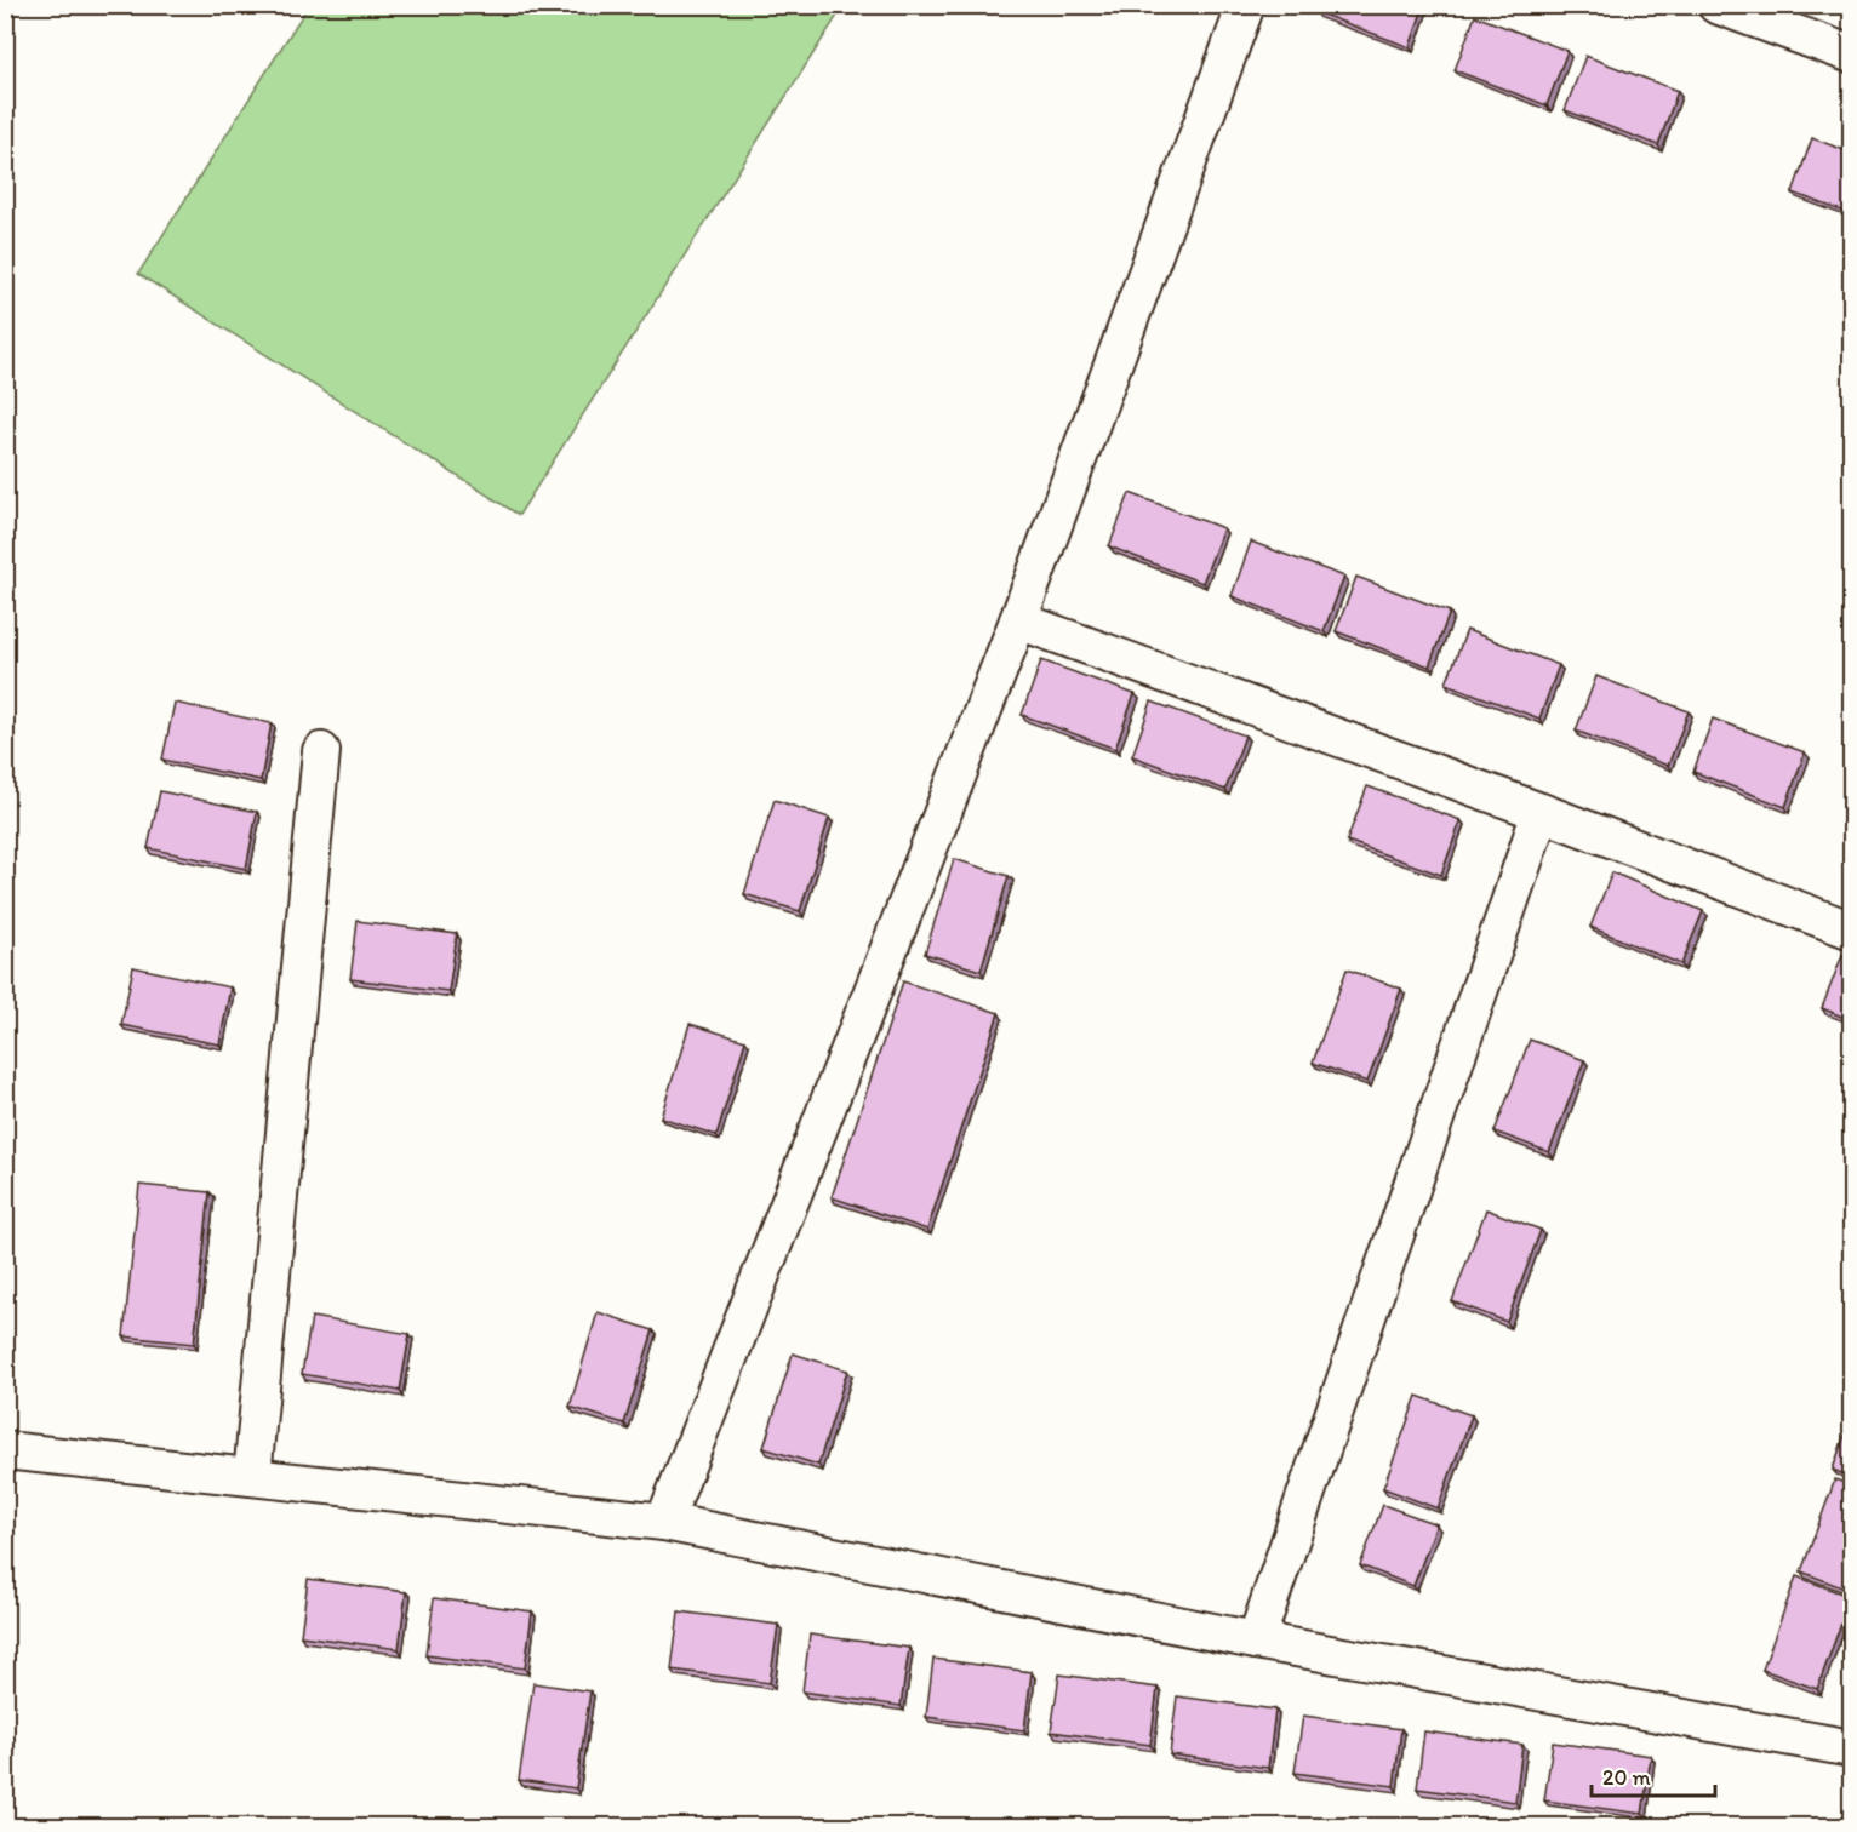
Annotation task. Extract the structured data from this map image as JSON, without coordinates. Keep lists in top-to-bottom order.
{
  "scale_bar": "20 m"
}
